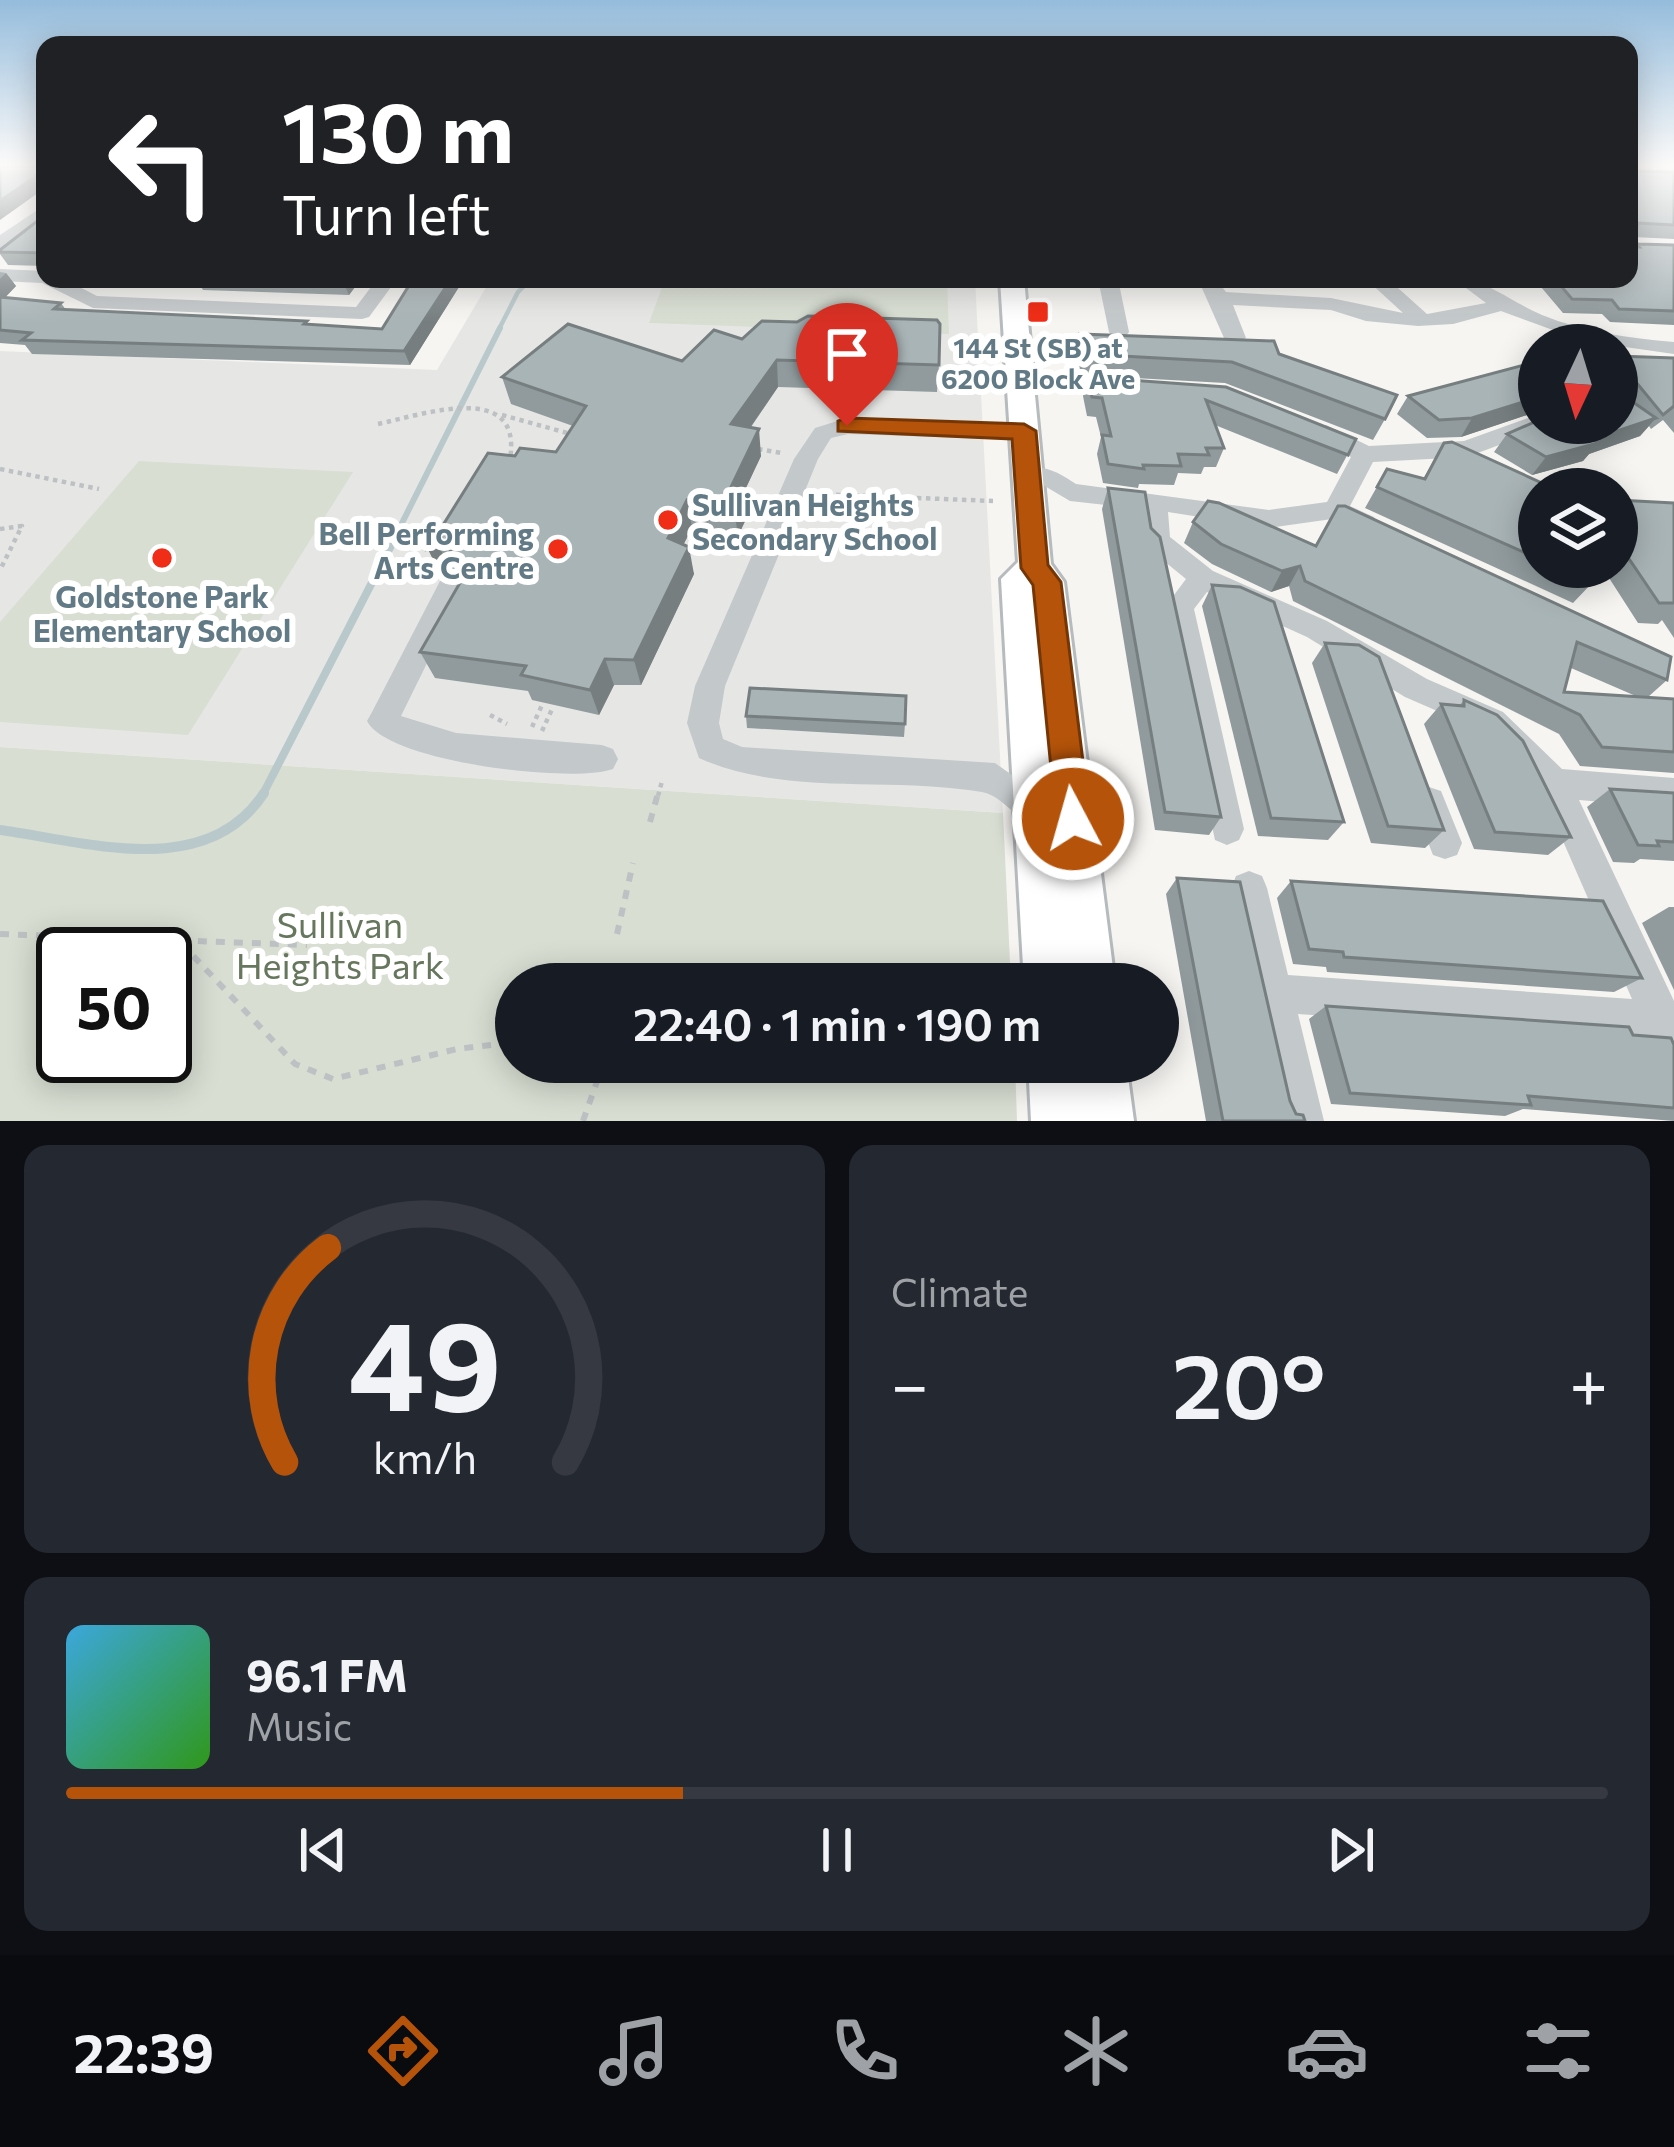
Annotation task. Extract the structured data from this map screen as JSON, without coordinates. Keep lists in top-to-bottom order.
{
  "parks": ["Sullivan Heights Park"],
  "places": {
    "transit": ["144 St (SB) at 6200 Block Ave"],
    "other": ["Sullivan Heights Secondary School", "Bell Performing Arts Centre", "Goldstone Park Elementary School"]
  },
  "north": "bottom",
  "page": {
    "turn": ["130 m", "Turn left"],
    "limit": "50",
    "trip": "22:40 · 1 min · 190 m",
    "tile": "Climate",
    "heat": ["−", "20°", "+"],
    "song": ["96.1 FM", "Music"],
    "tabs": "22:39",
    "gauge": ["49", "km/h"]
  }
}
